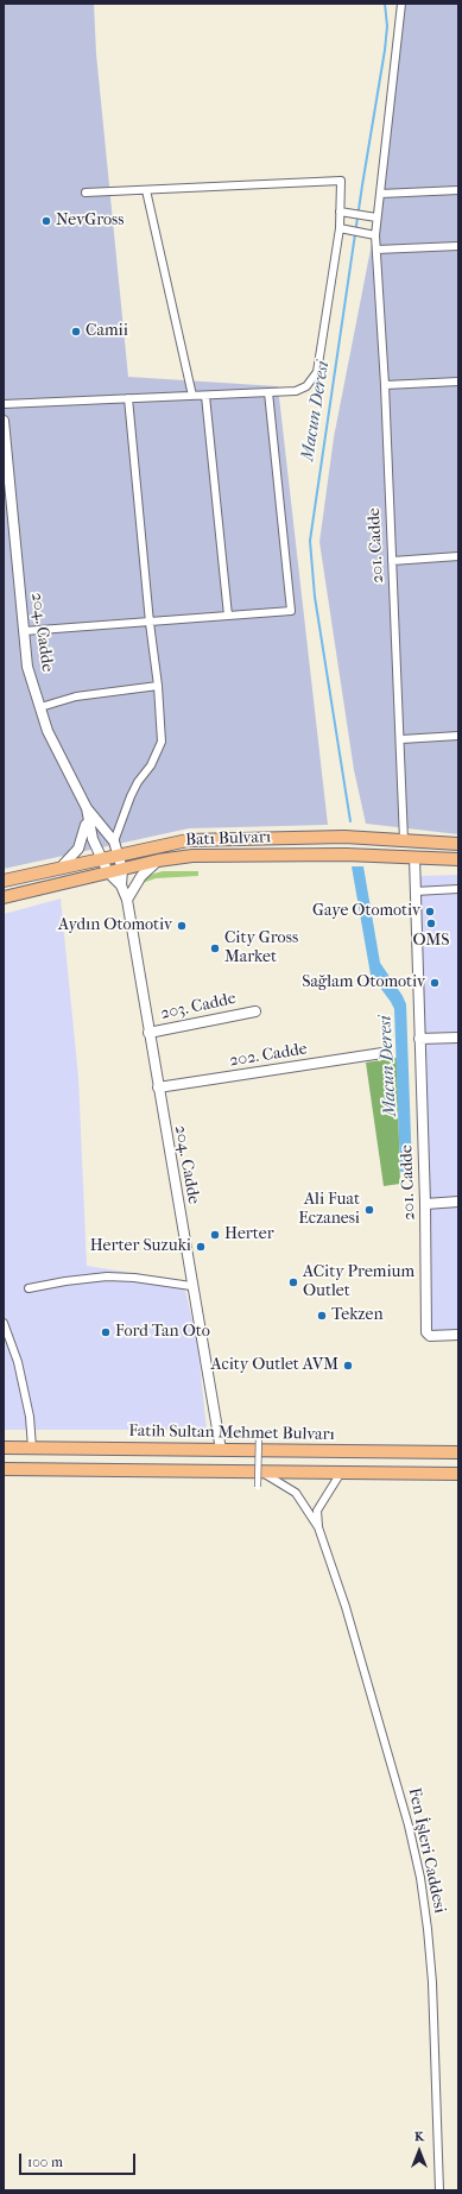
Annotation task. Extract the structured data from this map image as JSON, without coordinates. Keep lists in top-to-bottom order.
{
  "streets": {
    "main road": ["Batı Bulvarı", "Fatih Sultan Mehmet Bulvarı"],
    "street": [
      "201. Cadde",
      "204. Cadde",
      "203. Cadde",
      "202. Cadde",
      "Fen İşleri Caddesi"
    ]
  },
  "crossings": [
    ["201. Cadde", "Batı Bulvarı"],
    ["204. Cadde", "Batı Bulvarı"],
    ["204. Cadde", "203. Cadde"],
    ["204. Cadde", "202. Cadde"],
    ["204. Cadde", "Fatih Sultan Mehmet Bulvarı"]
  ],
  "water": ["Macun Deresi"],
  "places": [
    "NevGross",
    "Camii",
    "Gaye Otomotiv",
    "OMS",
    "Aydın Otomotiv",
    "City Gross Market",
    "Sağlam Otomotiv",
    "Ali Fuat Eczanesi",
    "Herter",
    "Herter Suzuki",
    "ACity Premium Outlet",
    "Tekzen",
    "Ford Tan Oto",
    "Acity Outlet AVM"
  ],
  "scale_bar": "100 m",
  "north": "top"
}
